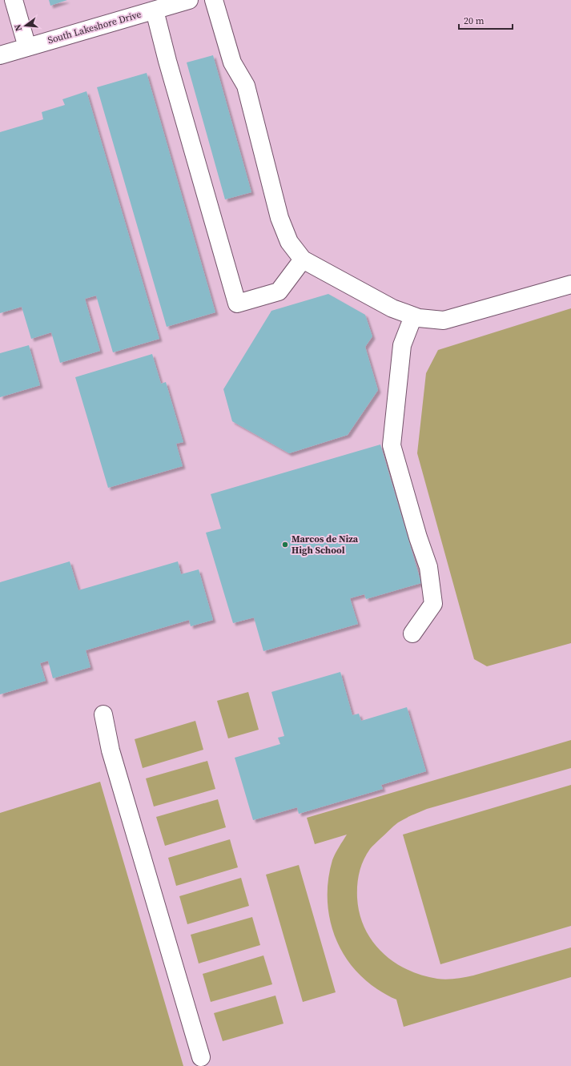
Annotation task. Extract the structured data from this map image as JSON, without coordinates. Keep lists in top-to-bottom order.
{
  "streets": {
    "street": ["South Lakeshore Drive"]
  },
  "places": ["Marcos de Niza High School"],
  "scale_bar": "20 m",
  "north": "left"
}
